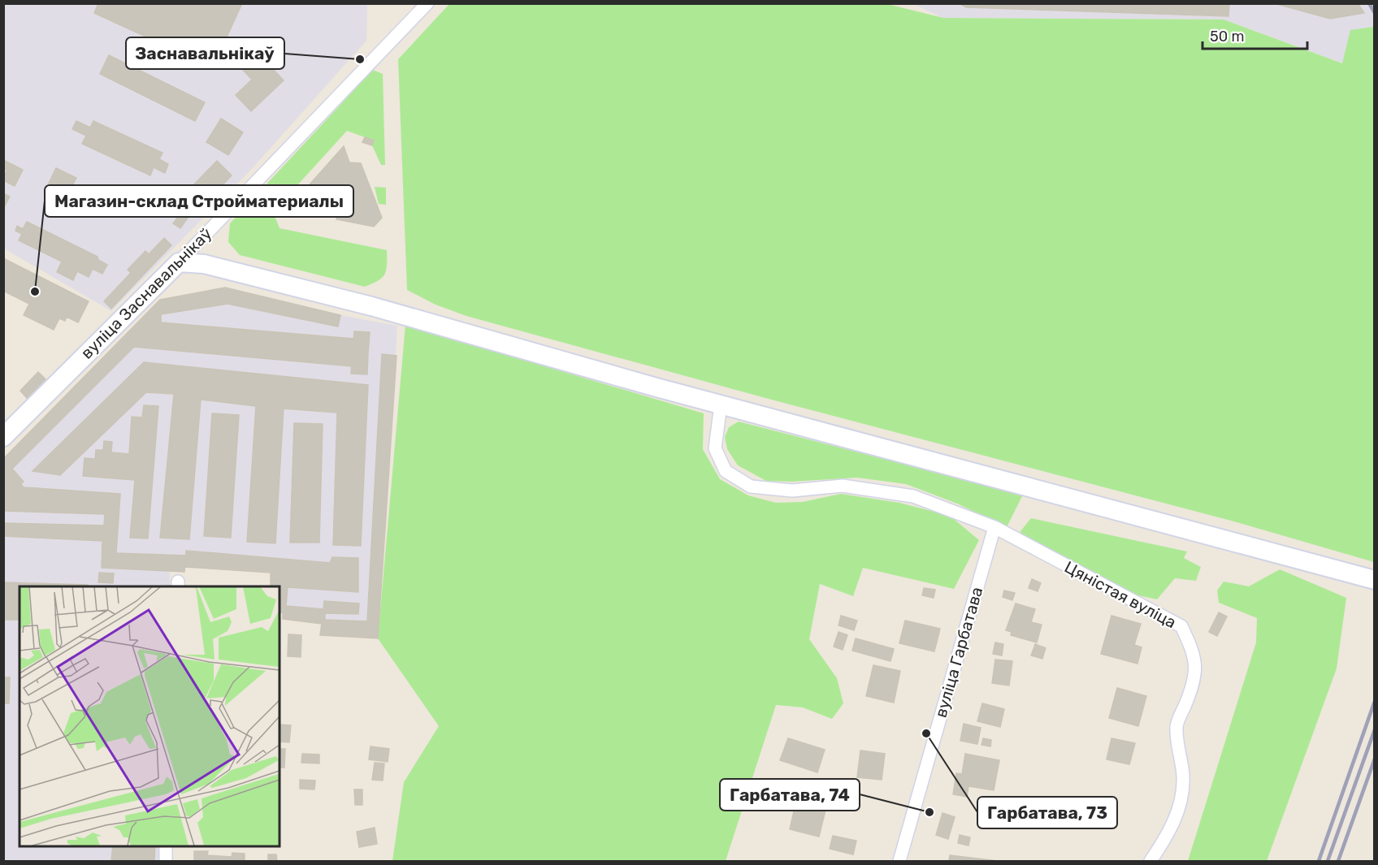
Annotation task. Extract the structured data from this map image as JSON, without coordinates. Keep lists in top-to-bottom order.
{
  "streets": {
    "main road": ["вуліца Заснавальнікаў"],
    "street": ["Цяністая вуліца", "вуліца Гарбатава"]
  },
  "crossings": [
    ["Цяністая вуліца", "вуліца Гарбатава"]
  ],
  "places": [
    "Заснавальнікаў",
    "Магазин-склад Стройматериалы",
    "Гарбатава, 73",
    "Гарбатава, 74"
  ],
  "scale_bar": "50 m"
}
